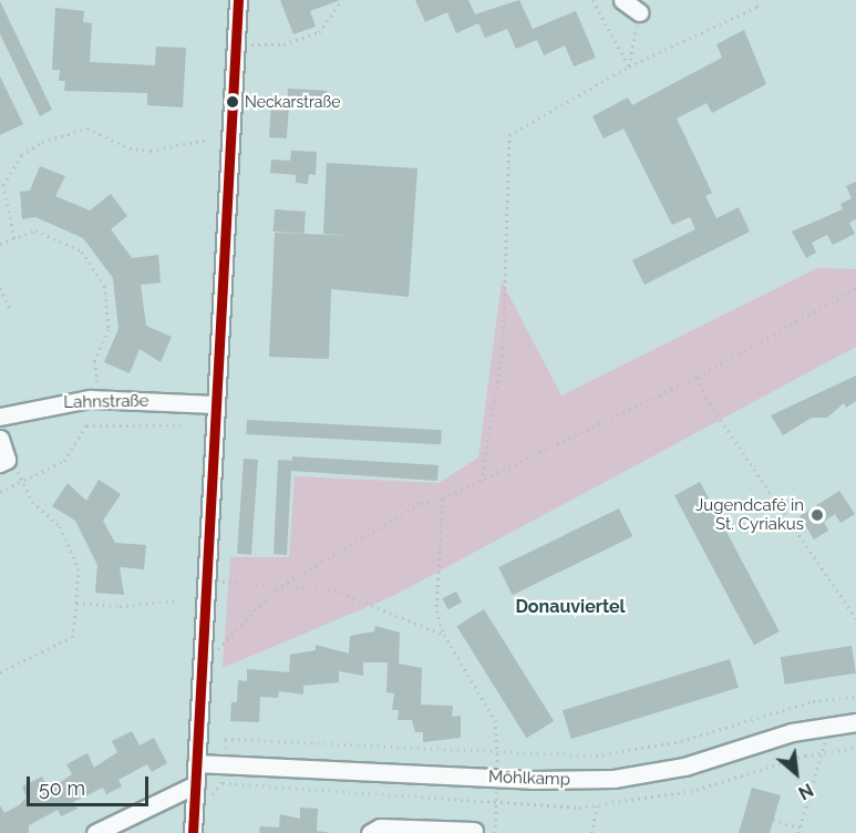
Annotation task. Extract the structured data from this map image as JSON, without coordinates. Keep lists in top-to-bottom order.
{
  "streets": {
    "street": ["Lahnstraße", "Möhlkamp"]
  },
  "districts": ["Donauviertel"],
  "places": ["Neckarstraße", "Jugendcafé in St. Cyriakus"],
  "scale_bar": "50 m",
  "north": "bottom right"
}
